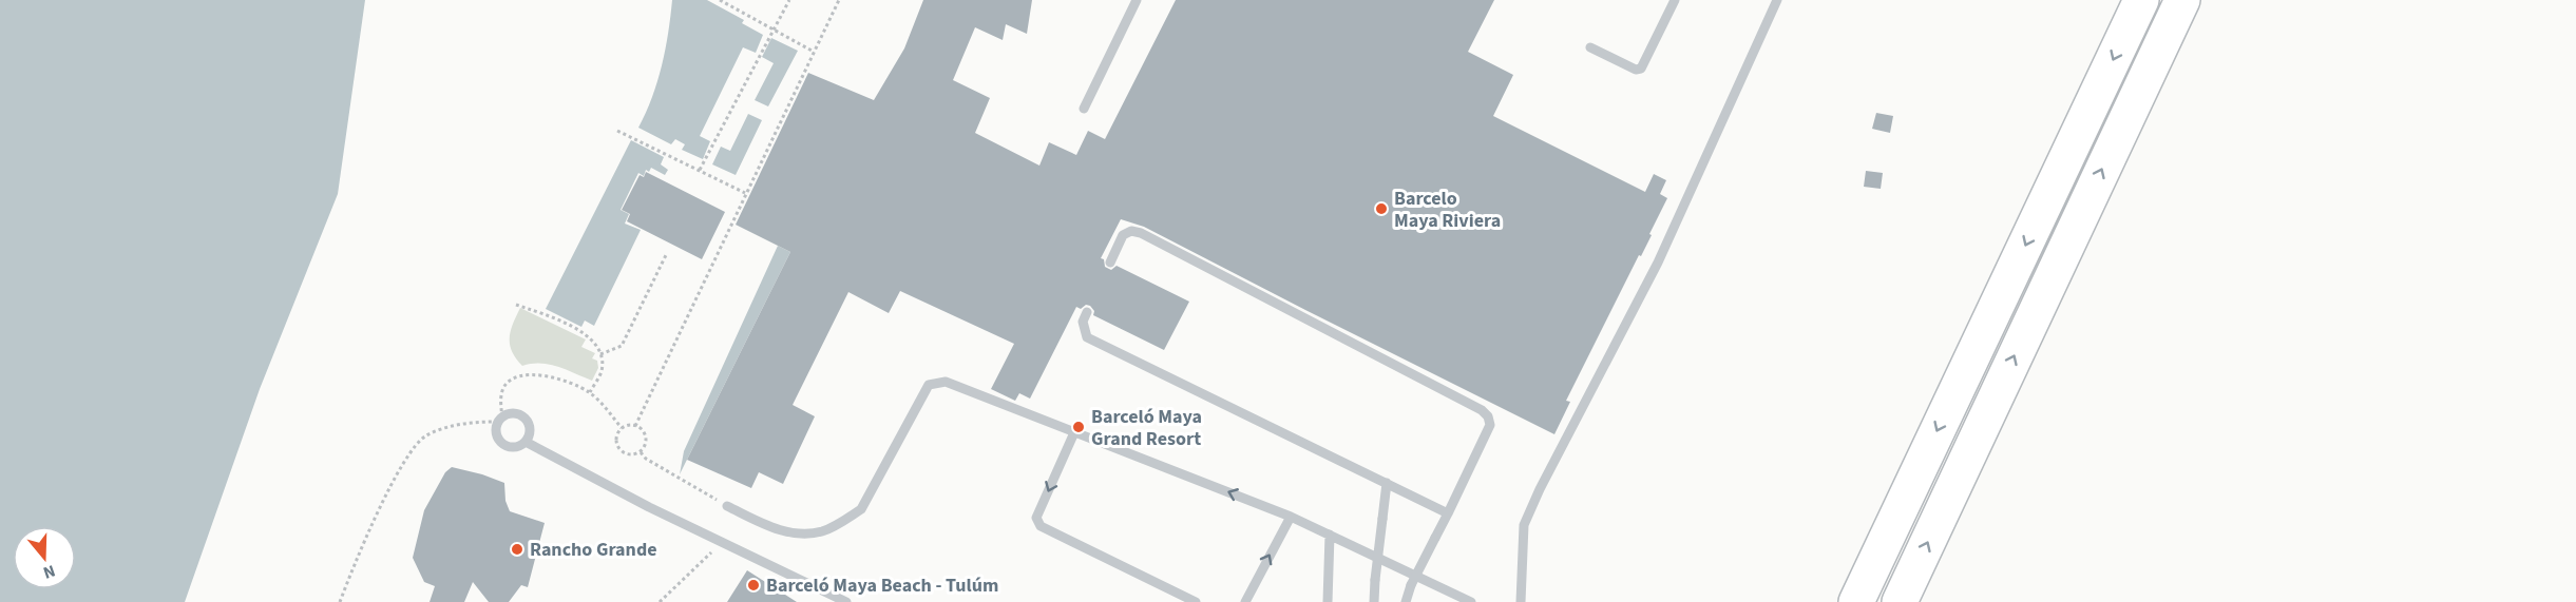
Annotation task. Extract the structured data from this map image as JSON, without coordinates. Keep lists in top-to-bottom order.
{
  "places": [
    "Barcelo Maya Riviera",
    "Barceló Maya Grand Resort",
    "Rancho Grande",
    "Barceló Maya Beach - Tulúm"
  ],
  "north": "bottom"
}
